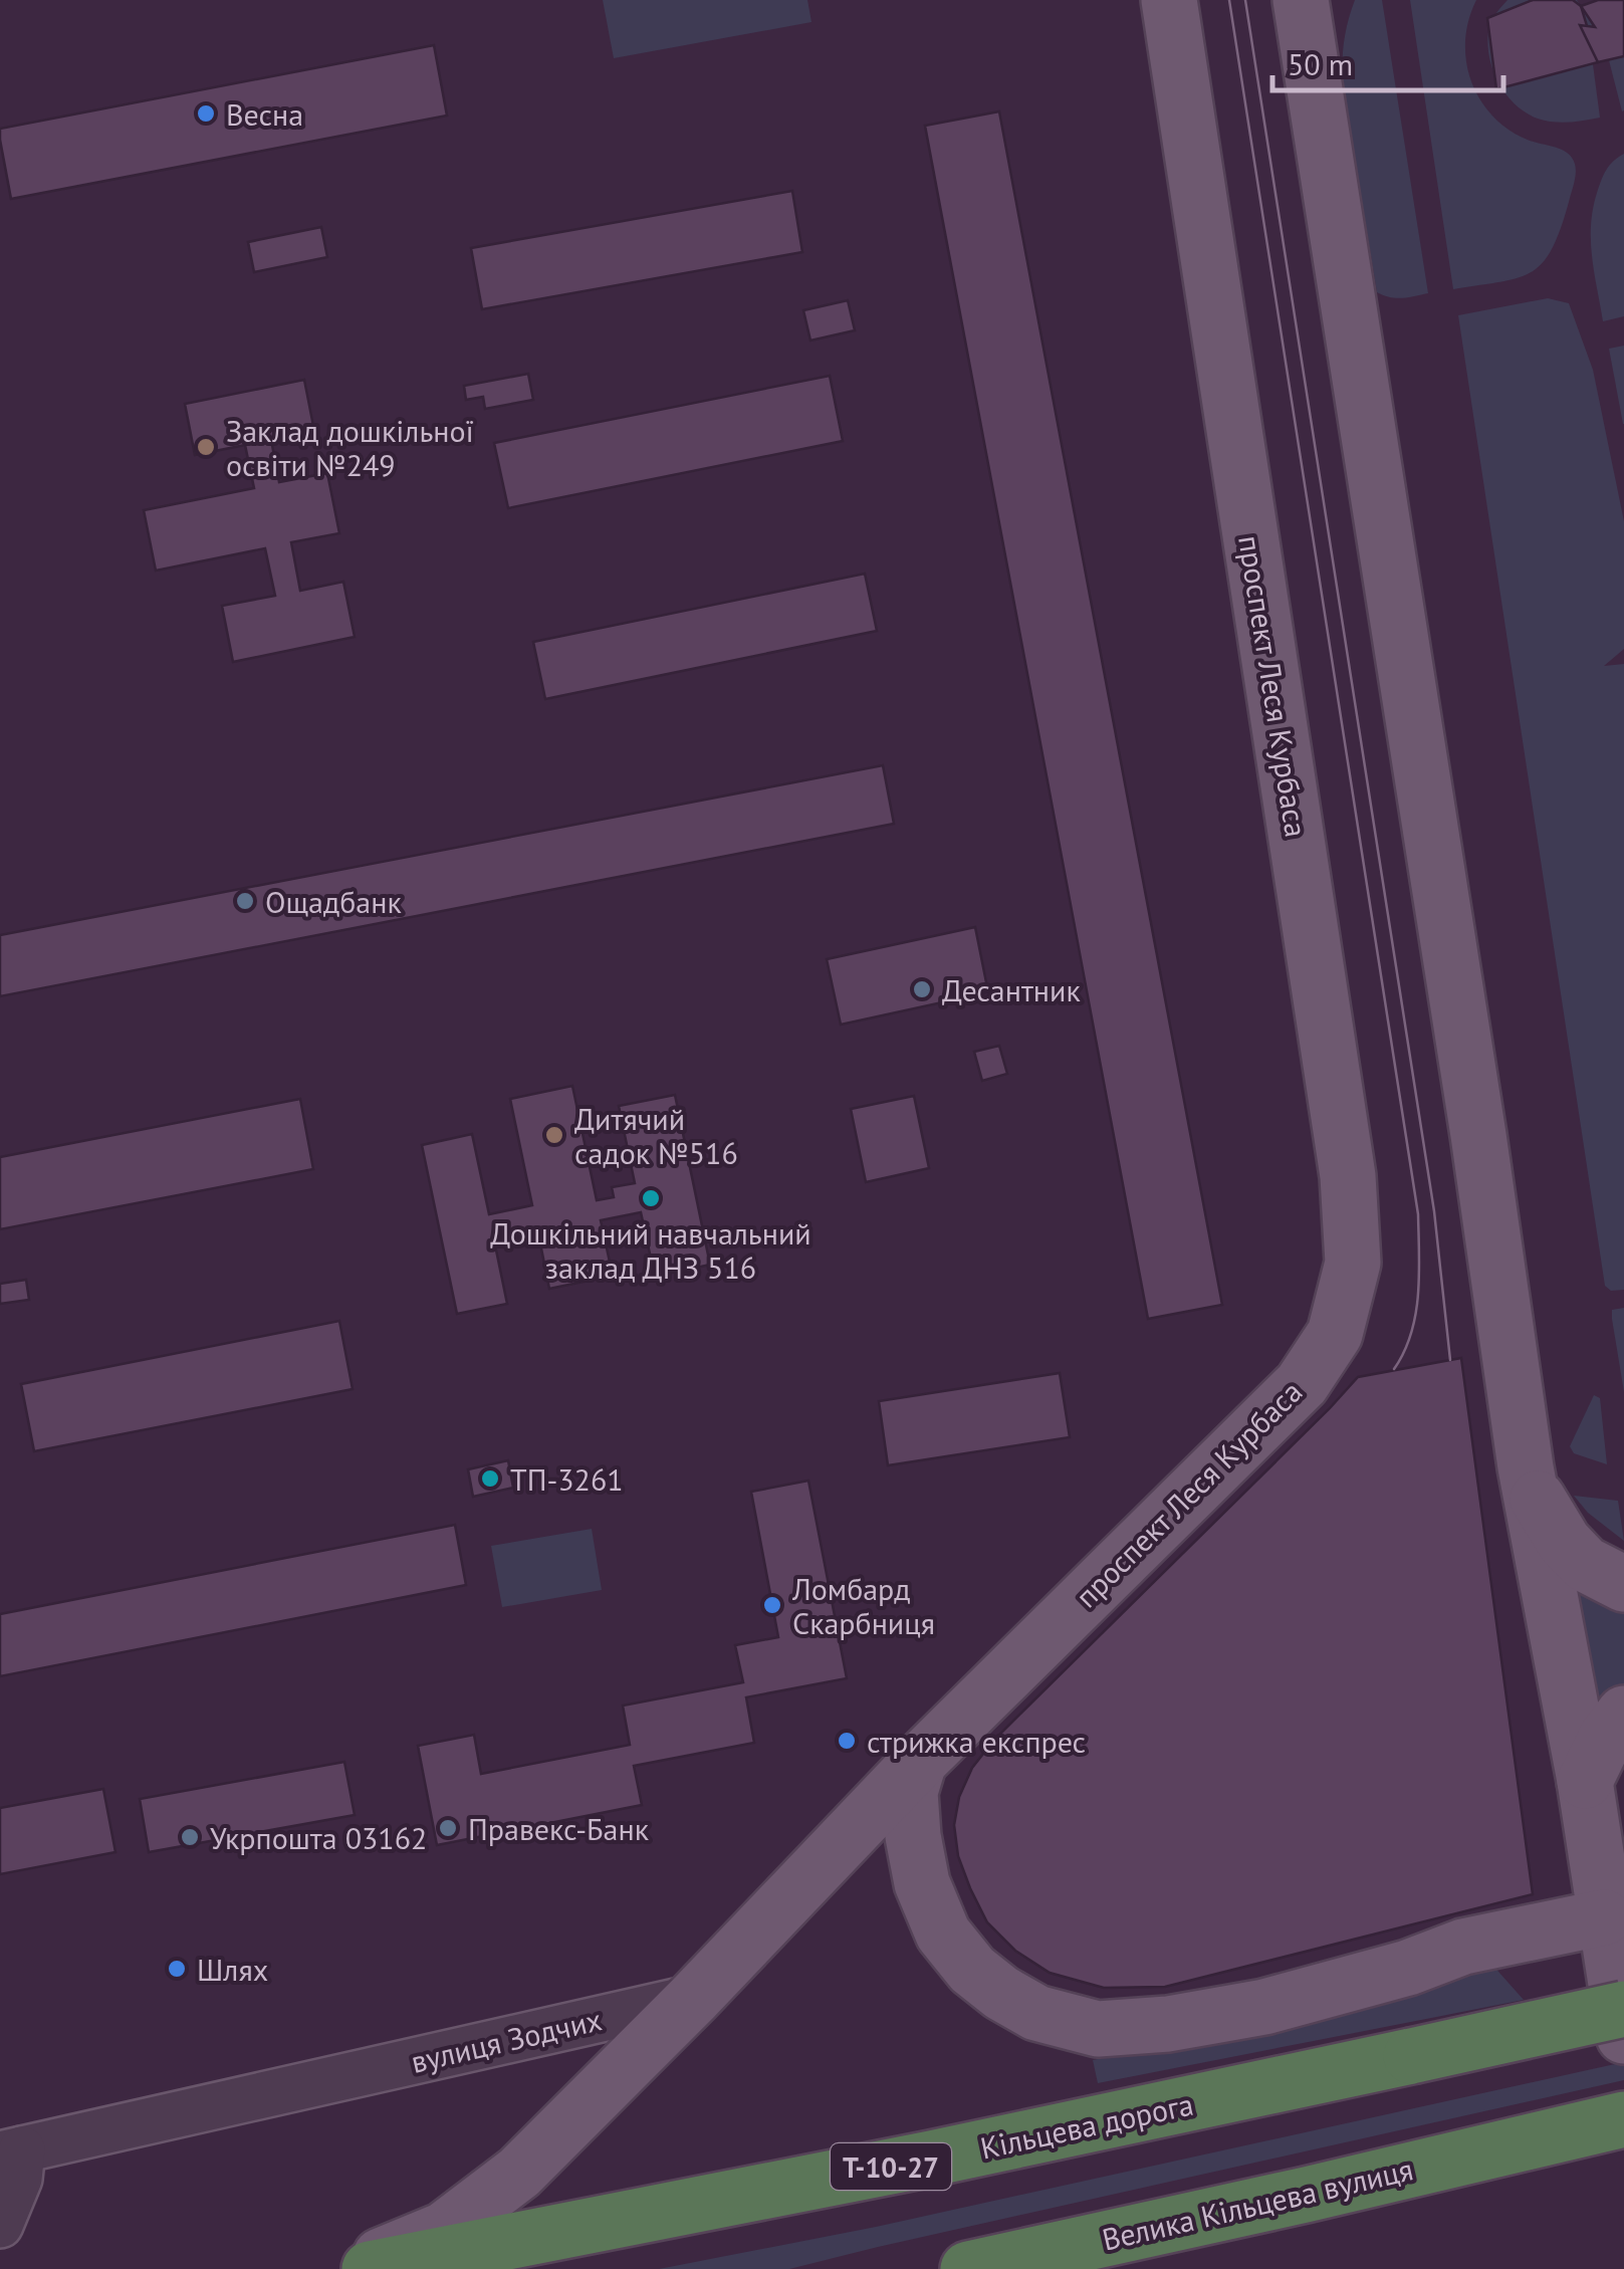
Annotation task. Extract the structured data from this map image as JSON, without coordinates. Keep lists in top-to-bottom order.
{
  "streets": {
    "highway": ["Кільцева дорога", "Т-10-27", "Велика Кільцева вулиця"],
    "main road": ["проспект Леся Курбаса"],
    "street": ["вулиця Зодчих"]
  },
  "places": [
    "Весна",
    "Заклад дошкільної освіти №249",
    "Ощадбанк",
    "Десантник",
    "Дитячий садок №516",
    "Дошкільний навчальний заклад ДНЗ 516",
    "ТП-3261",
    "Ломбард Скарбниця",
    "стрижка експрес",
    "Правекс-Банк",
    "Укрпошта 03162",
    "Шлях"
  ],
  "scale_bar": "50 m"
}
